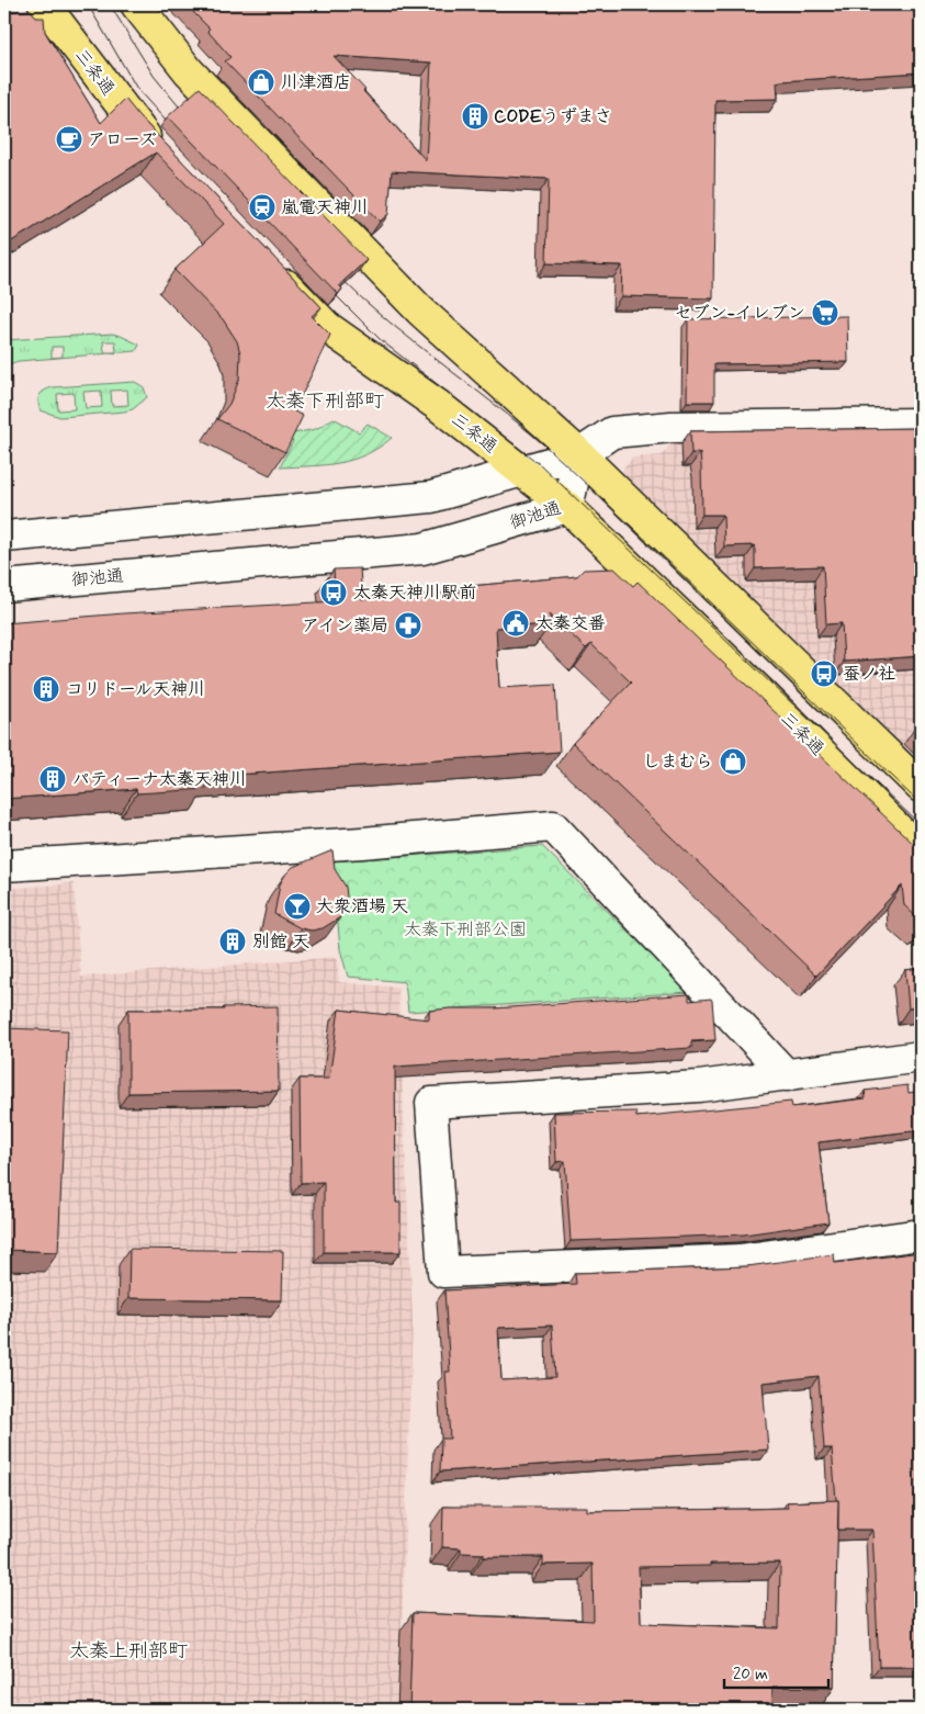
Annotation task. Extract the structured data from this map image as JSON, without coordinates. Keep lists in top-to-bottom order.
{
  "streets": {
    "main road": ["三条通"],
    "street": ["御池通"]
  },
  "crossings": [
    ["三条通", "御池通"]
  ],
  "districts": ["太秦下刑部町", "太秦上刑部町"],
  "parks": ["太秦下刑部公園"],
  "places": {
    "shop": ["川津酒店", "しまむら"],
    "building": [
      "CODEうずまさ",
      "コリドール天神川",
      "パティーナ太秦天神川",
      "別館 天"
    ],
    "cafe": ["アローズ"],
    "station": ["嵐電天神川"],
    "supermarket": ["セブン-イレブン"],
    "bus stop": ["太秦天神川駅前", "蚕ノ社"],
    "public building": ["太秦交番"],
    "pharmacy": ["アイン薬局"],
    "bar": ["大衆酒場 天"]
  },
  "scale_bar": "20 m"
}
